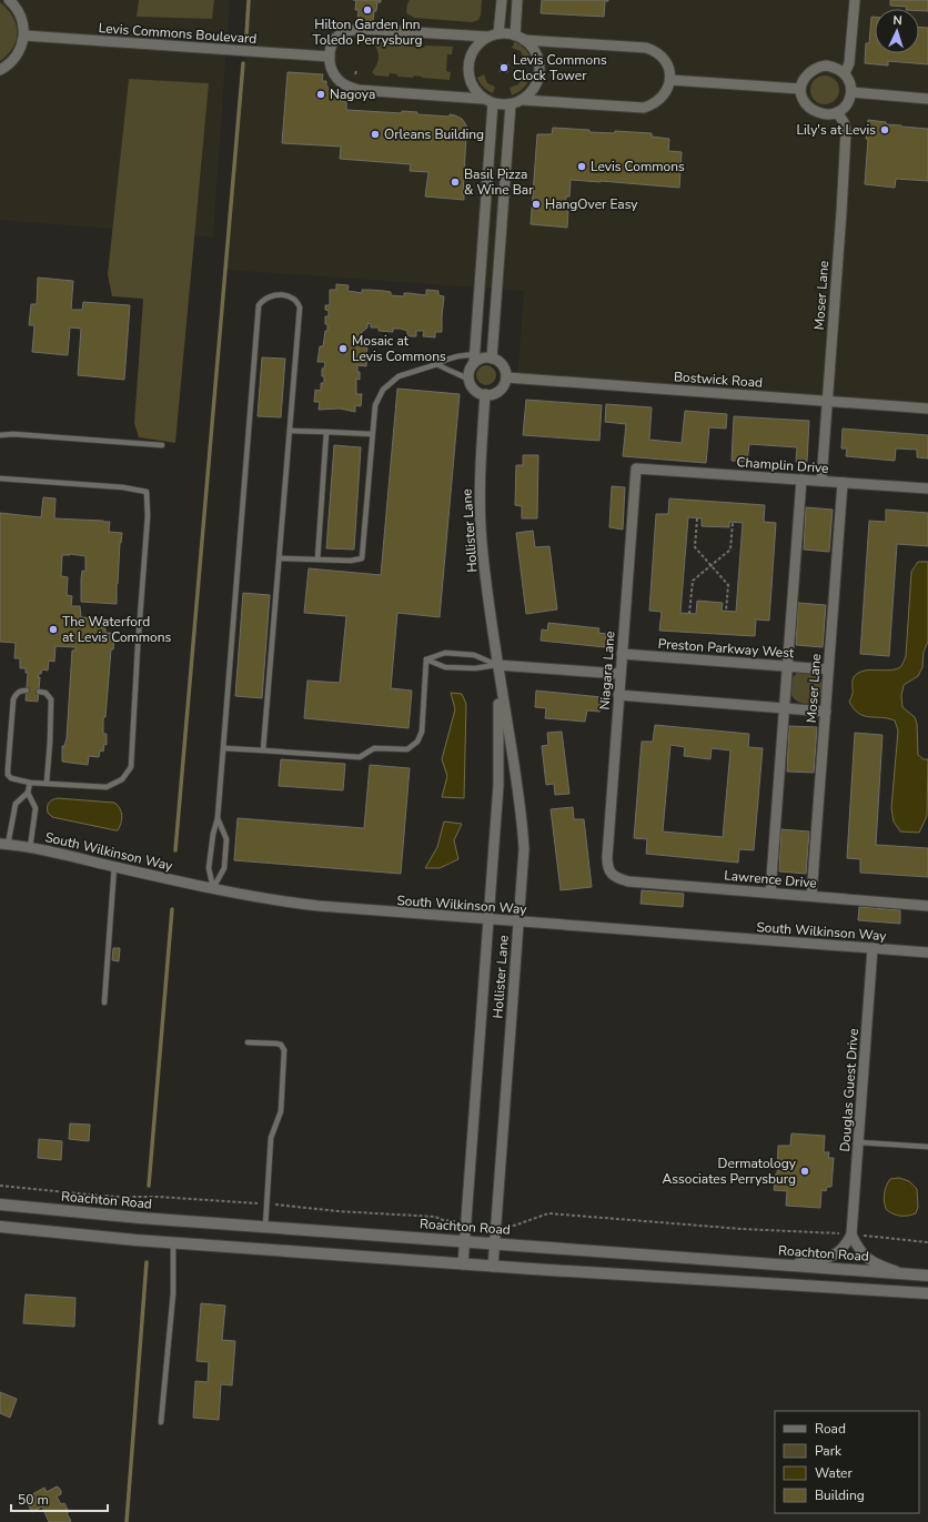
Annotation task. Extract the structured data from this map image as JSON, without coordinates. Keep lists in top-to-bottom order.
{
  "streets": {
    "street": [
      "Levis Commons Boulevard",
      "Moser Lane",
      "Bostwick Road",
      "Champlin Drive",
      "Hollister Lane",
      "Preston Parkway West",
      "Niagara Lane",
      "South Wilkinson Way",
      "Lawrence Drive",
      "Douglas Guest Drive",
      "Roachton Road"
    ]
  },
  "crossings": [
    ["Moser Lane", "Bostwick Road"],
    ["Moser Lane", "Champlin Drive"],
    ["Moser Lane", "Preston Parkway West"],
    ["Moser Lane", "Lawrence Drive"],
    ["Bostwick Road", "Hollister Lane"],
    ["Champlin Drive", "Niagara Lane"],
    ["Hollister Lane", "South Wilkinson Way"],
    ["Hollister Lane", "Roachton Road"],
    ["Preston Parkway West", "Niagara Lane"],
    ["Niagara Lane", "Lawrence Drive"],
    ["South Wilkinson Way", "Douglas Guest Drive"]
  ],
  "places": [
    "Hilton Garden Inn Toledo Perrysburg",
    "Levis Commons Clock Tower",
    "Nagoya",
    "Lily's at Levis",
    "Orleans Building",
    "Levis Commons",
    "Basil Pizza & Wine Bar",
    "HangOver Easy",
    "Mosaic at Levis Commons",
    "The Waterford at Levis Commons",
    "Dermatology Associates Perrysburg"
  ],
  "legend": [
    "Road",
    "Park",
    "Water",
    "Building"
  ],
  "scale_bar": "50 m",
  "north": "top"
}
